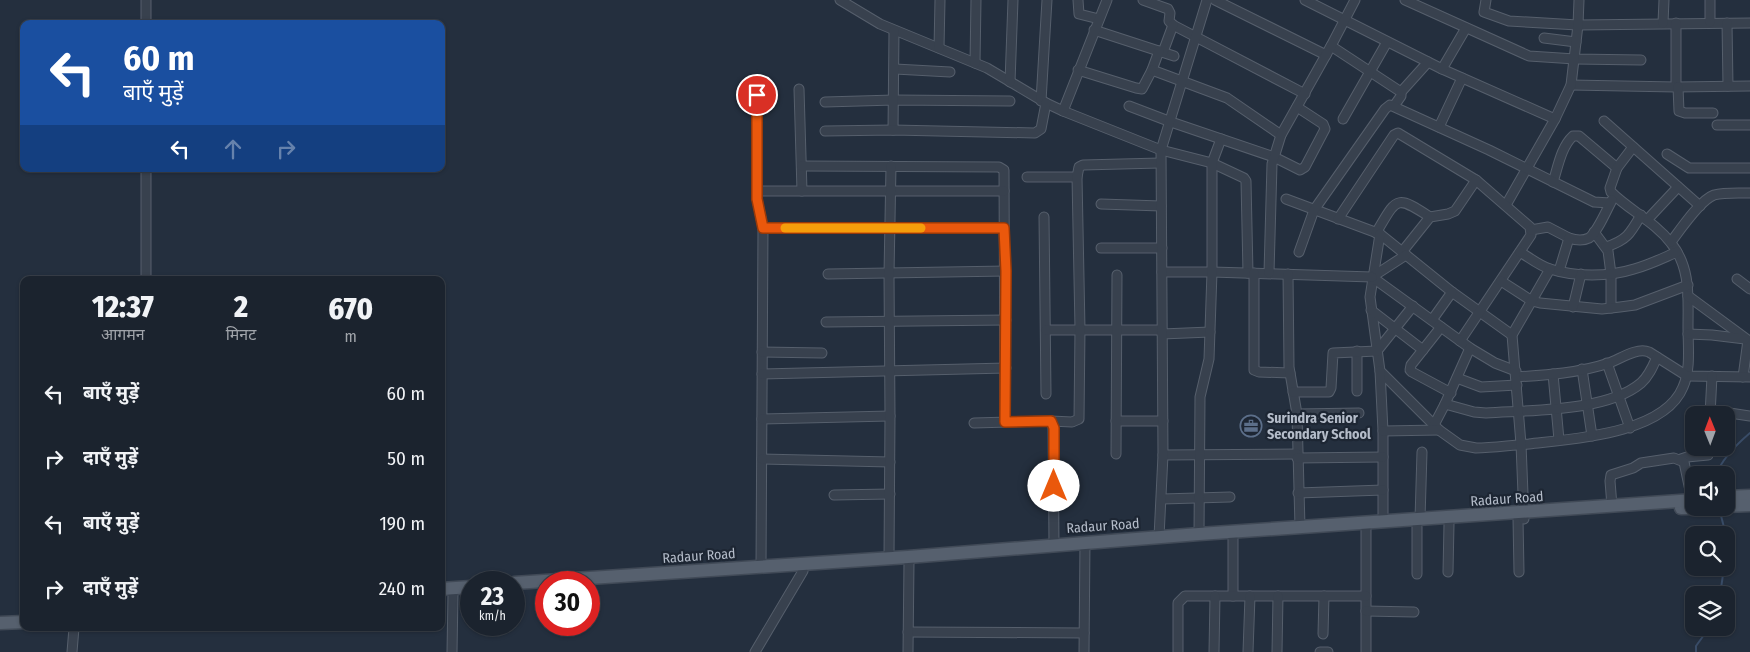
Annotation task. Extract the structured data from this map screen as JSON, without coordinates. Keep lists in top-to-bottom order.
{
  "streets": {
    "main road": ["Radaur Road"]
  },
  "places": {
    "office": ["Surindra Senior Secondary School"]
  },
  "north": "top",
  "page": {
    "turn": ["60 m", "बाएँ मुड़ें"],
    "eta": [
      "12:37",
      "आगमन",
      "2",
      "मिनट",
      "670",
      "m"
    ],
    "list": [
      {
        "name": "बाएँ मुड़ें",
        "value": "60 m"
      },
      {
        "name": "दाएँ मुड़ें",
        "value": "50 m"
      },
      {
        "name": "बाएँ मुड़ें",
        "value": "190 m"
      },
      {
        "name": "दाएँ मुड़ें",
        "value": "240 m"
      }
    ],
    "speed": "23 km/h",
    "limit": "30"
  }
}
